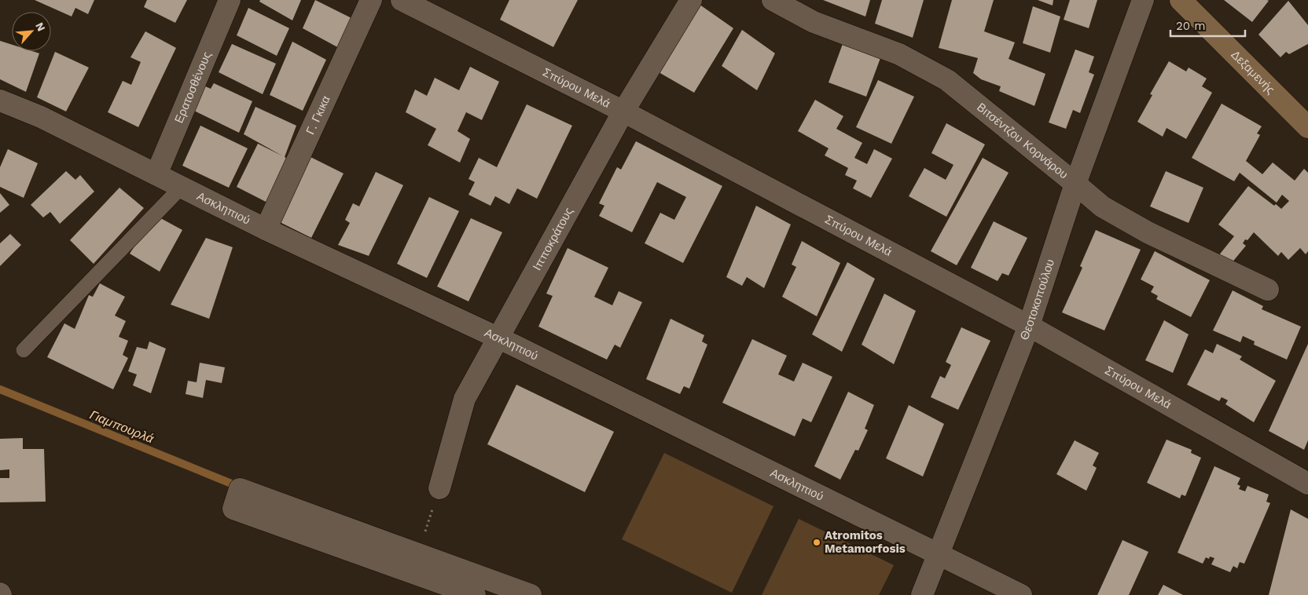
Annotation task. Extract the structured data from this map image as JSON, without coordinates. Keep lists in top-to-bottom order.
{
  "streets": {
    "main road": ["Δεξαμενής"],
    "street": [
      "Ερατοσθένους",
      "Σπύρου Μελά",
      "Γ. Γκικα",
      "Βιτσέντζου Κορνάρου",
      "Ασκληπιού",
      "Ιπποκράτους",
      "Θεοτοκοπούλου"
    ]
  },
  "crossings": [
    ["Ερατοσθένους", "Ασκληπιού"],
    ["Σπύρου Μελά", "Ιπποκράτους"],
    ["Σπύρου Μελά", "Θεοτοκοπούλου"],
    ["Γ. Γκικα", "Ασκληπιού"],
    ["Βιτσέντζου Κορνάρου", "Θεοτοκοπούλου"],
    ["Ασκληπιού", "Ιπποκράτους"],
    ["Ασκληπιού", "Θεοτοκοπούλου"]
  ],
  "water": ["Γιαμπουρλά"],
  "places": ["Atromitos Metamorfosis"],
  "scale_bar": "20 m",
  "north": "top right"
}
